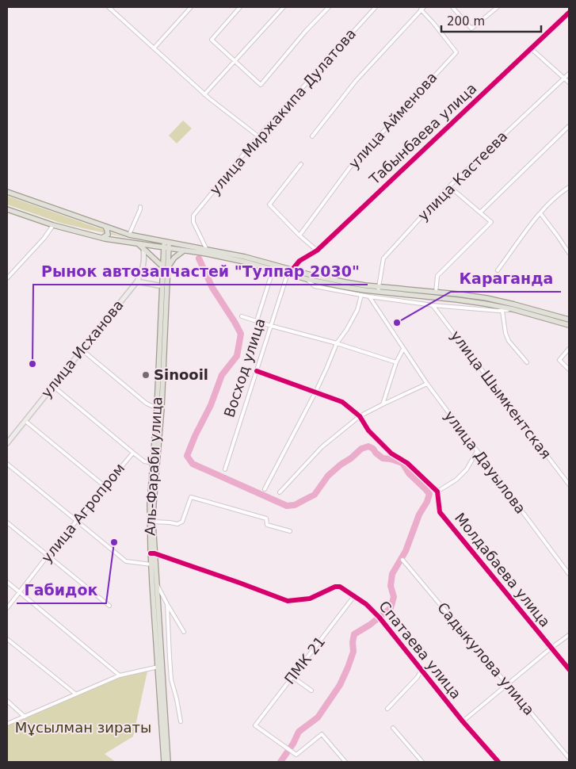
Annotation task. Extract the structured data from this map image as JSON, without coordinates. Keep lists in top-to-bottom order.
{
  "streets": {
    "main road": ["улица Исханова", "Аль-Фараби улица"],
    "street": [
      "улица Миржакипа Дулатова",
      "улица Айменова",
      "Табынбаева улица",
      "улица Кастеева",
      "Восход улица",
      "улица Шымкентская",
      "улица Дауылова",
      "улица Агропром",
      "Молдабаева улица",
      "Спатаева улица",
      "Садыкулова улица",
      "ПМК 21"
    ]
  },
  "crossings": [
    ["Аль-Фараби улица", "Спатаева улица"],
    ["Спатаева улица", "ПМК 21"]
  ],
  "parks": ["Мұсылман зираты"],
  "places": [
    "Караганда",
    "Рынок автозапчастей \"Тулпар 2030\"",
    "Sinooil",
    "Габидок"
  ],
  "scale_bar": "200 m"
}
